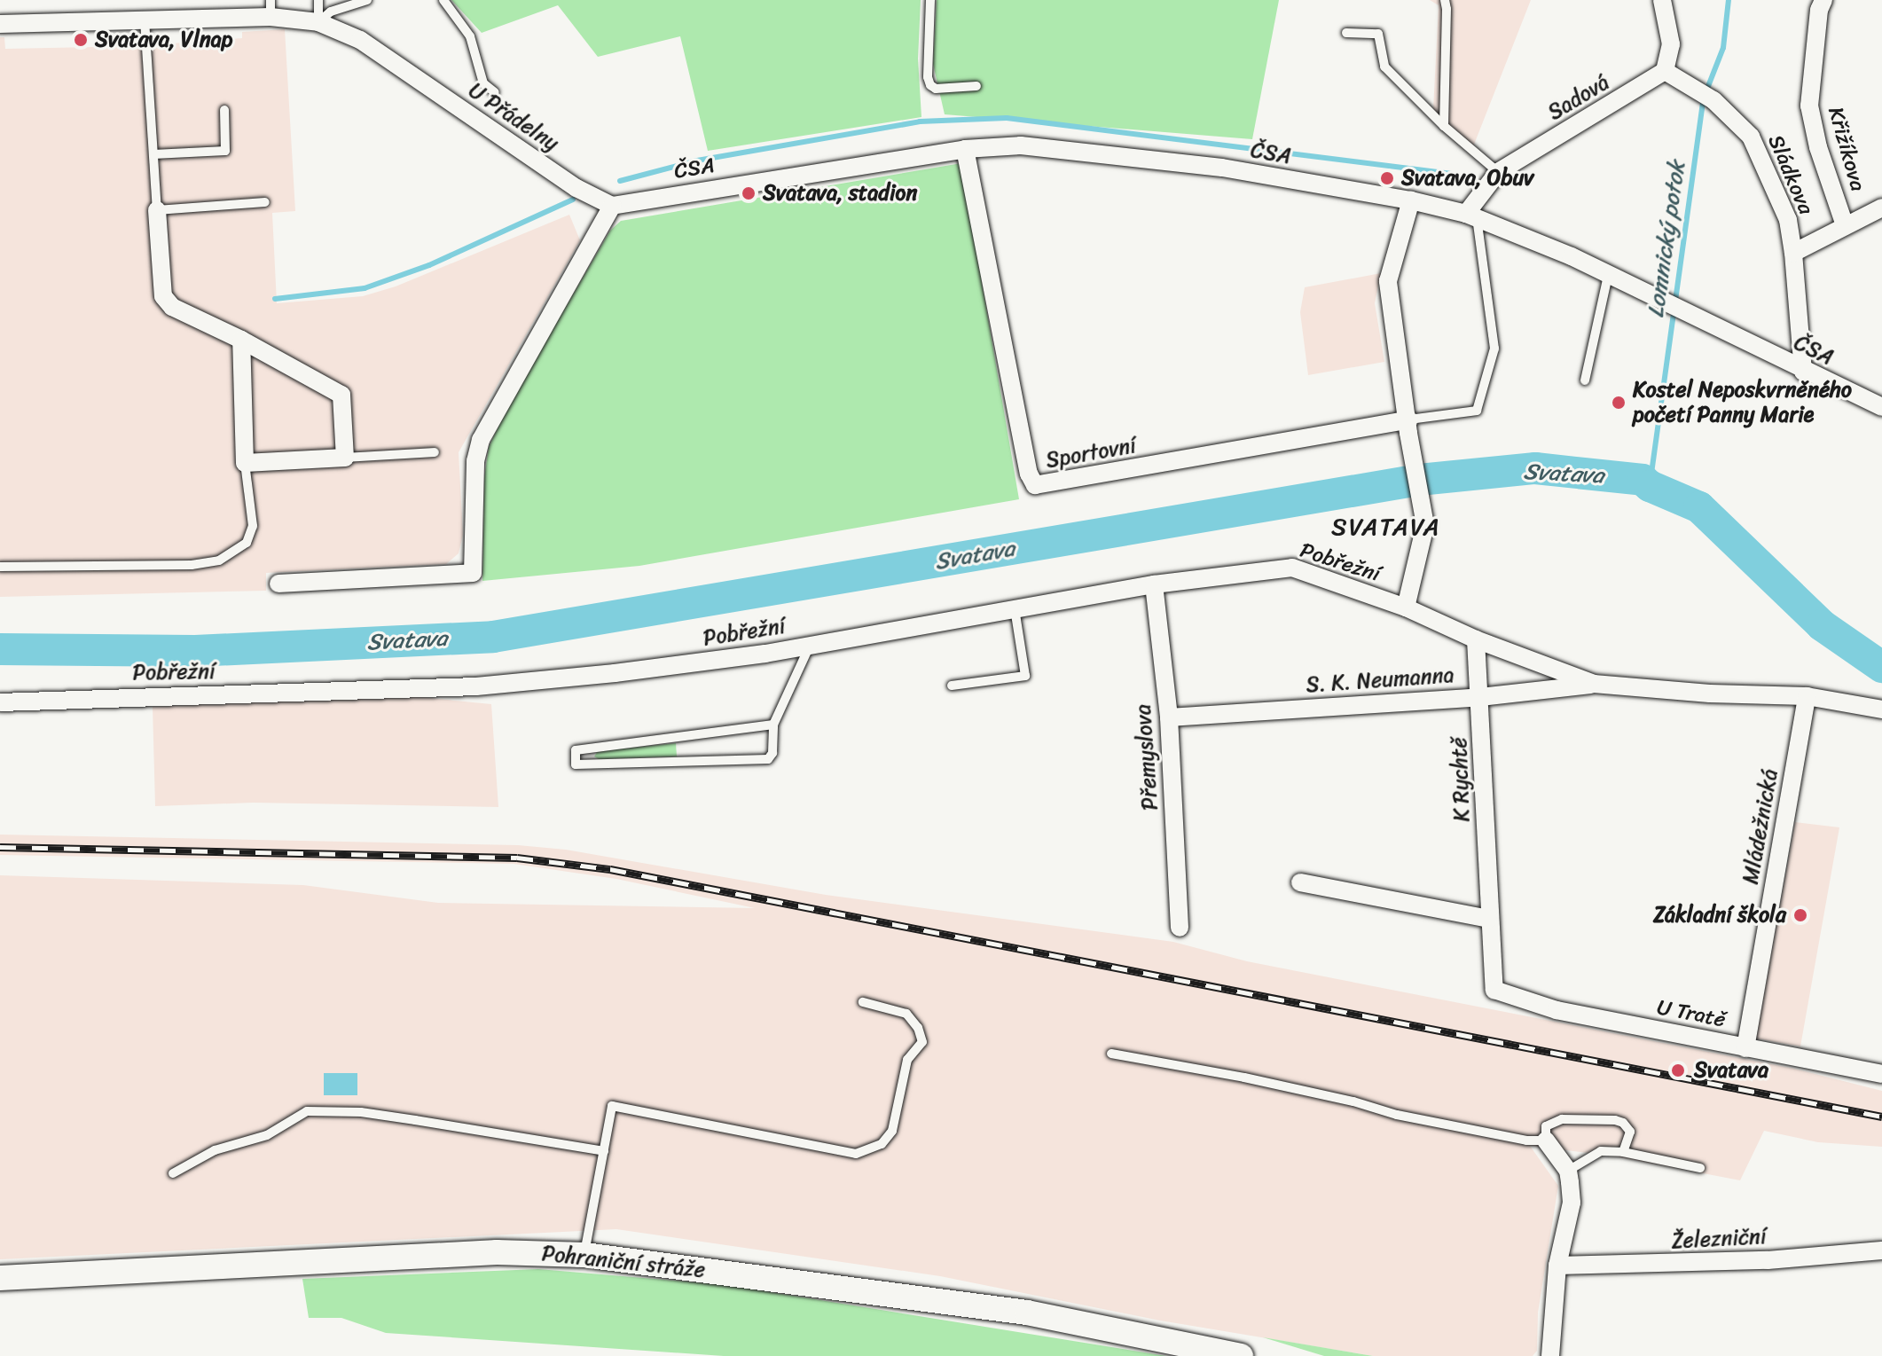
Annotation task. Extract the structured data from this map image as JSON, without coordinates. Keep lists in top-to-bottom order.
{
  "streets": {
    "street": [
      "Sadová",
      "U Přádelny",
      "Křižíkova",
      "ČSA",
      "Sládkova",
      "Sportovní",
      "Pobřežní",
      "S. K. Neumanna",
      "Přemyslova",
      "K Rychtě",
      "Mládežnická",
      "U Tratě",
      "Železniční",
      "Pohraniční stráže"
    ]
  },
  "crossings": [
    ["Sadová", "ČSA"],
    ["Sadová", "Sládkova"],
    ["U Přádelny", "ČSA"],
    ["Křižíkova", "Sládkova"],
    ["ČSA", "Sládkova"],
    ["ČSA", "Sportovní"],
    ["Pobřežní", "S. K. Neumanna"],
    ["Pobřežní", "Přemyslova"],
    ["Pobřežní", "K Rychtě"],
    ["S. K. Neumanna", "Přemyslova"],
    ["S. K. Neumanna", "K Rychtě"],
    ["S. K. Neumanna", "Mládežnická"],
    ["K Rychtě", "U Tratě"],
    ["Mládežnická", "U Tratě"]
  ],
  "districts": ["SVATAVA"],
  "water": ["Lomnický potok", "Svatava"],
  "places": [
    "Svatava, Vlnap",
    "Svatava, Obuv",
    "Svatava, stadion",
    "Kostel Neposkvrněného početí Panny Marie",
    "Základní škola",
    "Svatava"
  ]
}
